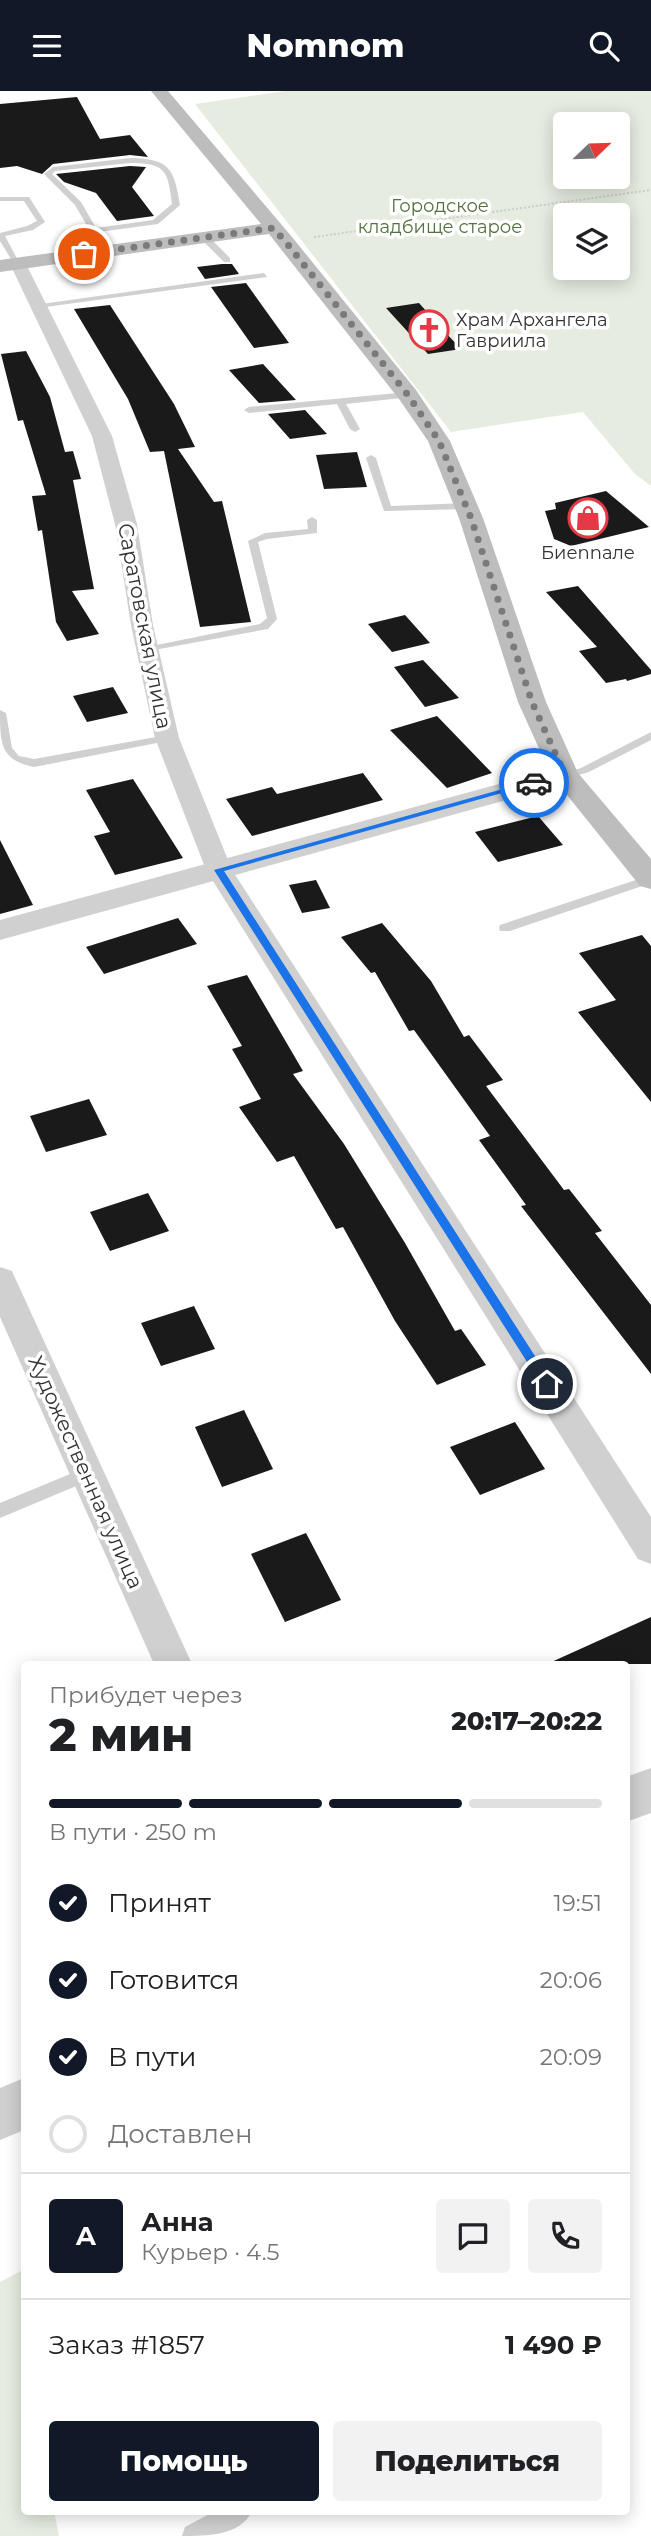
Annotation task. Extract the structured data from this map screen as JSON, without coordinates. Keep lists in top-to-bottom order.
{
  "streets": {
    "street": ["Саратовская улица", "Художественная улица"]
  },
  "parks": ["Городское кладбище старое"],
  "places": {
    "church": ["Храм Архангела Гавриила"],
    "shop": ["Биеnnале"]
  },
  "north": "top right",
  "page": {
    "header": "Nomnom",
    "heading": ["2 мин", "Прибудет через", "20:17–20:22"],
    "panel": [
      "Анна",
      "Курьер · 4.5",
      "Заказ #1857",
      "1 490 ₽"
    ],
    "bar": "В пути · 250 m",
    "list": [
      ["Принят", "19:51"],
      ["Готовится", "20:06"],
      ["В пути", "20:09"],
      "Доставлен"
    ],
    "round": "А",
    "buttons": ["Помощь", "Поделиться"]
  }
}
